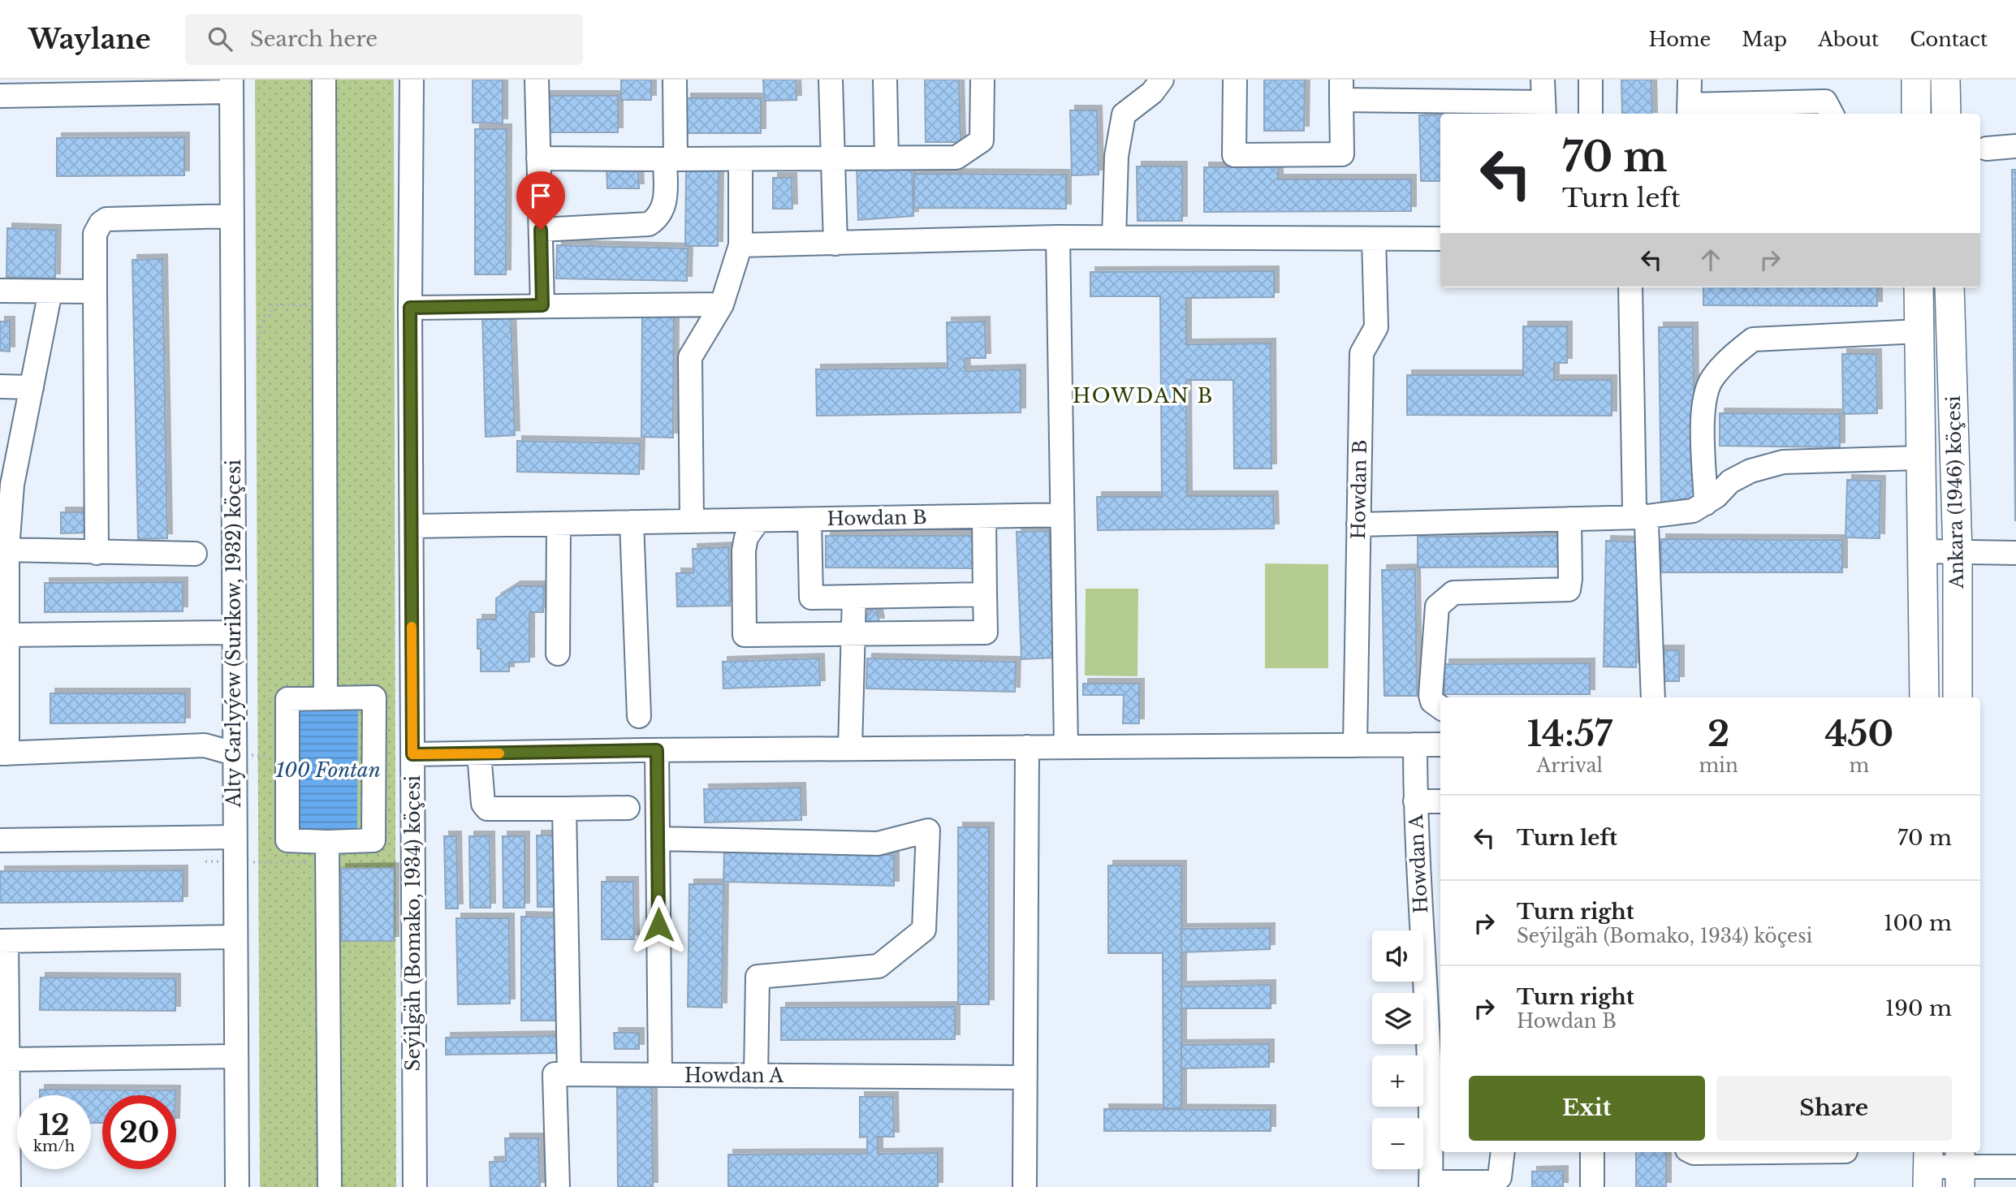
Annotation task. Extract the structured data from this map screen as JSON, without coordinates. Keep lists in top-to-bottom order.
{
  "streets": {
    "main road": ["Ankara (1946) köçesi"],
    "street": [
      "Howdan B",
      "Alty Garlyýew (Surikow, 1932) köçesi",
      "Howdan A",
      "Seýilgäh (Bomako, 1934) köçesi"
    ]
  },
  "crossings": [
    ["Howdan B", "Seýilgäh (Bomako, 1934) köçesi"]
  ],
  "districts": ["HOWDAN B"],
  "water": ["100 Fontan"],
  "page": {
    "header": "Waylane",
    "search": "Search here",
    "nav": [
      "Home",
      "Map",
      "About",
      "Contact"
    ],
    "turn": ["70 m", "Turn left"],
    "eta": [
      "14:57",
      "Arrival",
      "2",
      "min",
      "450",
      "m"
    ],
    "list": [
      {
        "name": "Turn left",
        "value": "70 m"
      },
      {
        "name": "Turn right",
        "note": "Seýilgäh (Bomako, 1934) köçesi",
        "value": "100 m"
      },
      {
        "name": "Turn right",
        "note": "Howdan B",
        "value": "190 m"
      }
    ],
    "map_buttons": ["+", "−"],
    "buttons": ["Exit", "Share"],
    "speed": "12 km/h",
    "limit": "20"
  }
}
